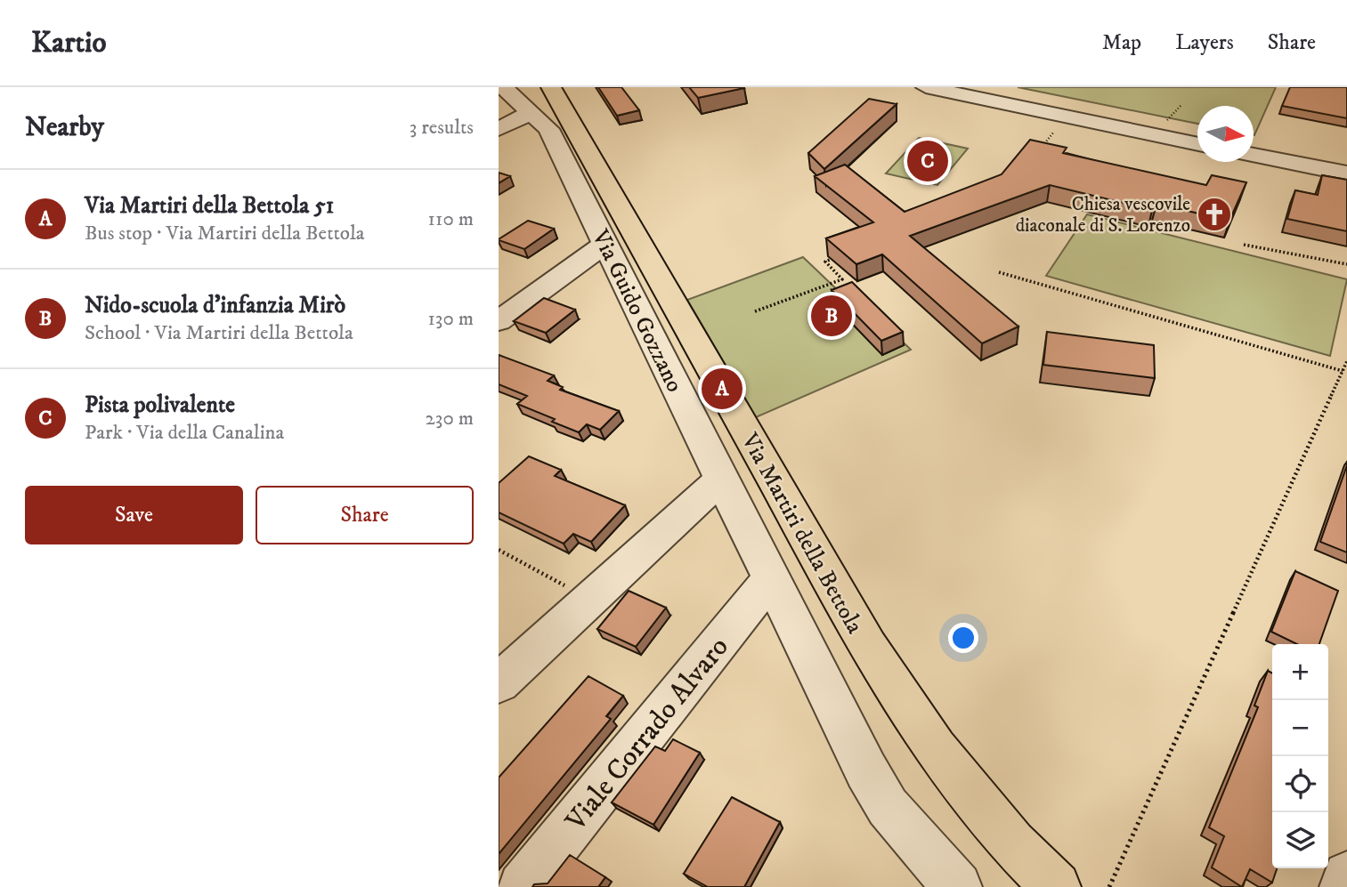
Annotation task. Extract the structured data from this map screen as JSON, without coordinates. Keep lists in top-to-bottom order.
{
  "streets": {
    "main road": ["Via Martiri della Bettola"],
    "street": ["Via Guido Gozzano", "Viale Corrado Alvaro"]
  },
  "places": {
    "church": ["Chiesa vescovile diaconale di S. Lorenzo"]
  },
  "north": "right",
  "page": {
    "header": "Kartio",
    "nav": ["Map", "Layers", "Share"],
    "heading": ["Nearby", "3 results"],
    "pins": ["C", "B", "A"],
    "list": [
      {
        "mark": "A",
        "name": "Via Martiri della Bettola 51",
        "note": "Bus stop · Via Martiri della Bettola",
        "value": "110 m"
      },
      {
        "mark": "B",
        "name": "Nido-scuola d'infanzia Mirò",
        "note": "School · Via Martiri della Bettola",
        "value": "130 m"
      },
      {
        "mark": "C",
        "name": "Pista polivalente",
        "note": "Park · Via della Canalina",
        "value": "230 m"
      }
    ],
    "buttons": ["Save", "Share"],
    "map_buttons": ["+", "−"]
  }
}
